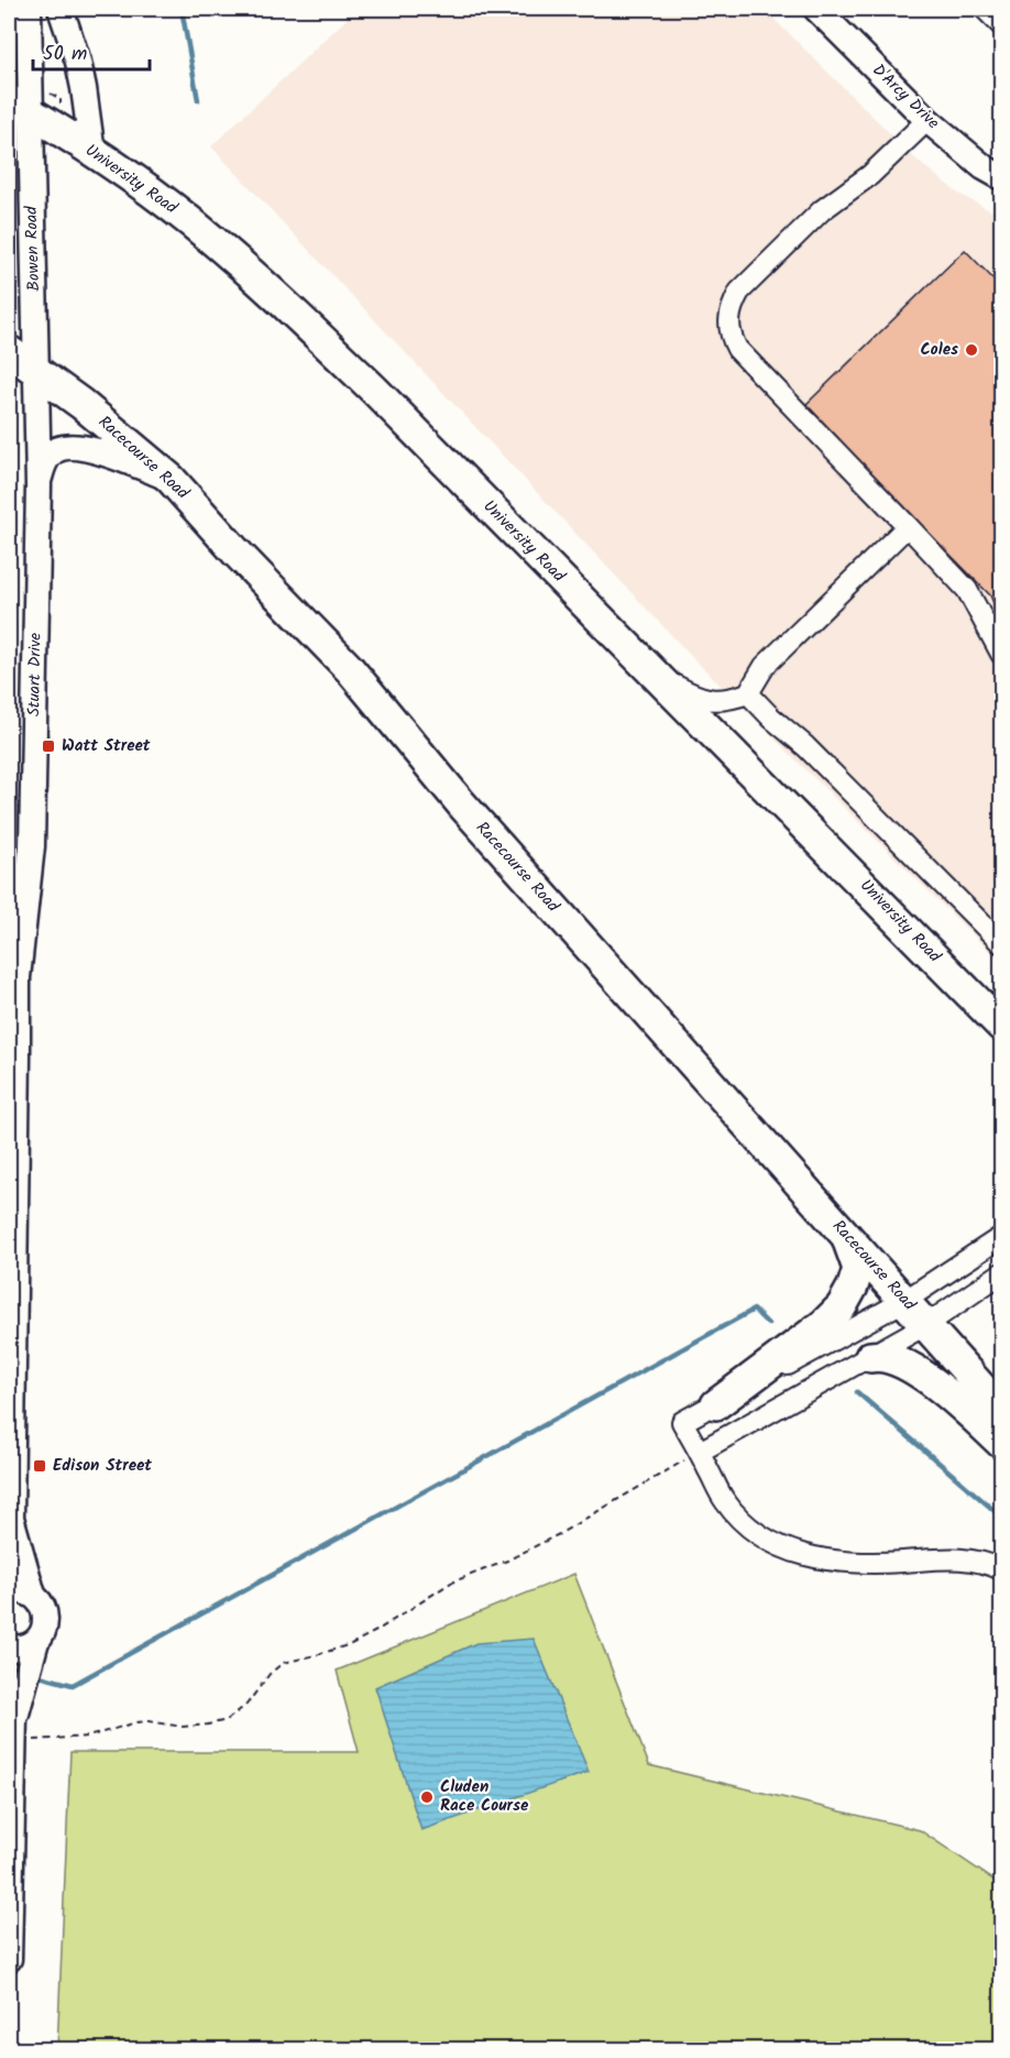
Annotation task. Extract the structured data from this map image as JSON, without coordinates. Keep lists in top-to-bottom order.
{
  "streets": {
    "highway": ["University Road", "Racecourse Road"],
    "main road": ["D'Arcy Drive", "Bowen Road", "Stuart Drive"]
  },
  "crossings": [
    ["University Road", "Bowen Road"],
    ["Bowen Road", "Racecourse Road"],
    ["Bowen Road", "Stuart Drive"],
    ["Racecourse Road", "Stuart Drive"]
  ],
  "places": {
    "other": ["Coles", "Cluden Race Course"],
    "transit": ["Watt Street", "Edison Street"]
  },
  "scale_bar": "50 m"
}
